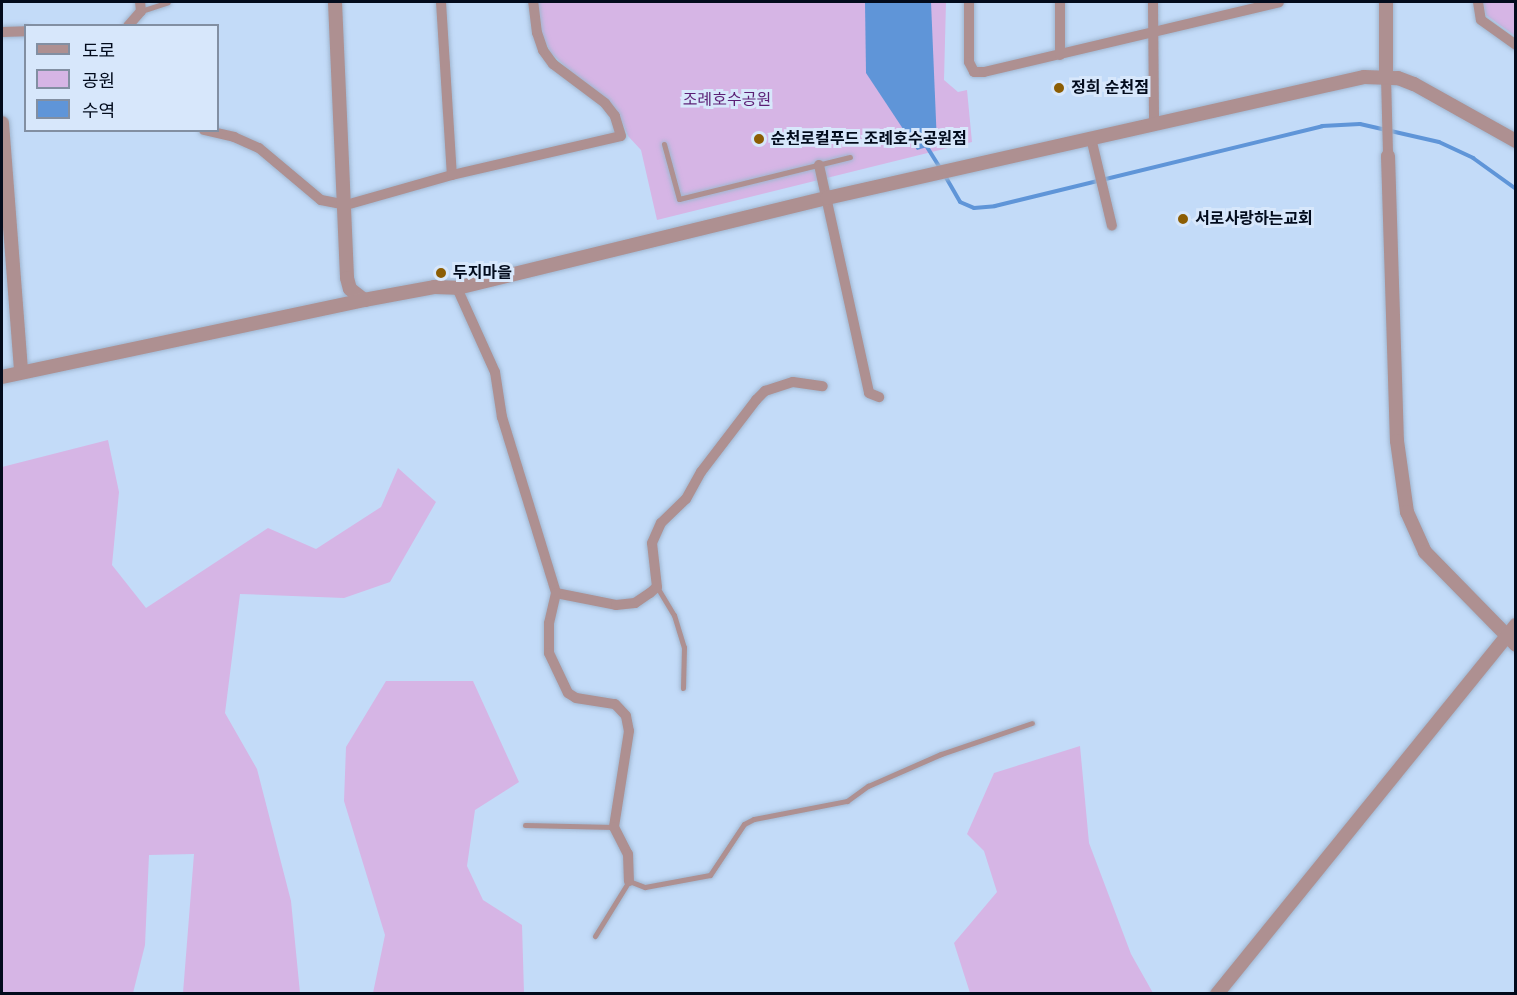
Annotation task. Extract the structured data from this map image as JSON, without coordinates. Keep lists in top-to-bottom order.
{
  "parks": ["조례호수공원"],
  "places": [
    "정희 순천점",
    "순천로컬푸드 조례호수공원점",
    "서로사랑하는교회",
    "두지마을"
  ],
  "legend": ["도로", "공원", "수역"]
}
